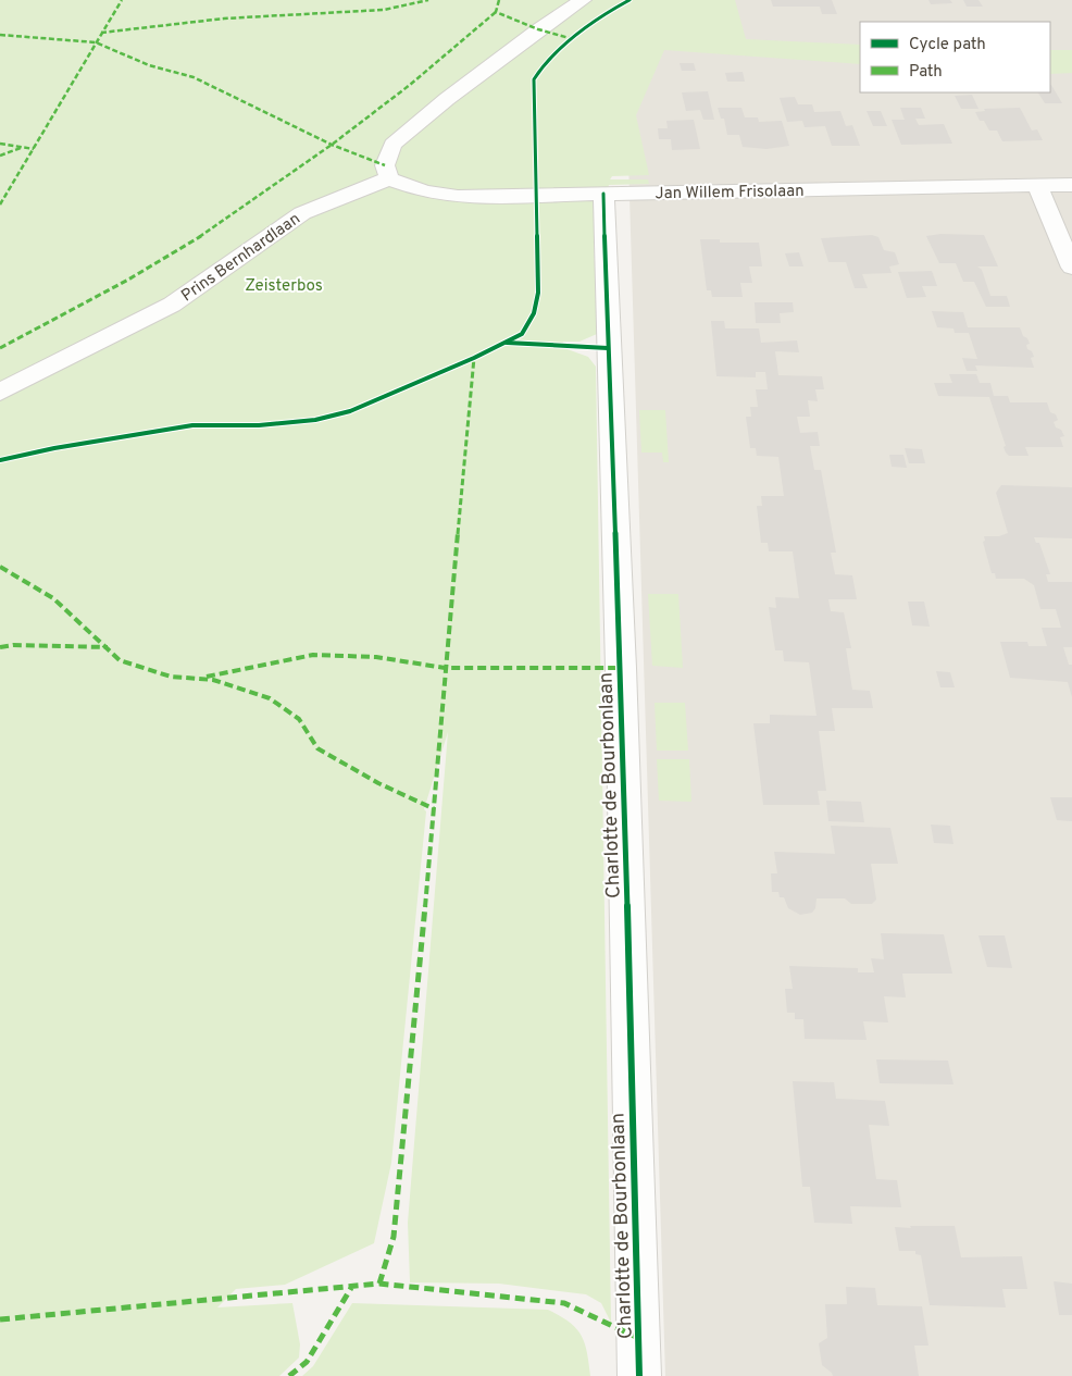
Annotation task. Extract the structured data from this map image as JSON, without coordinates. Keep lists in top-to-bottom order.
{
  "streets": {
    "street": ["Jan Willem Frisolaan", "Prins Bernhardlaan", "Charlotte de Bourbonlaan"]
  },
  "crossings": [
    ["Jan Willem Frisolaan", "Prins Bernhardlaan"],
    ["Jan Willem Frisolaan", "Charlotte de Bourbonlaan"]
  ],
  "parks": ["Zeisterbos"],
  "legend": ["Cycle path", "Path"]
}
